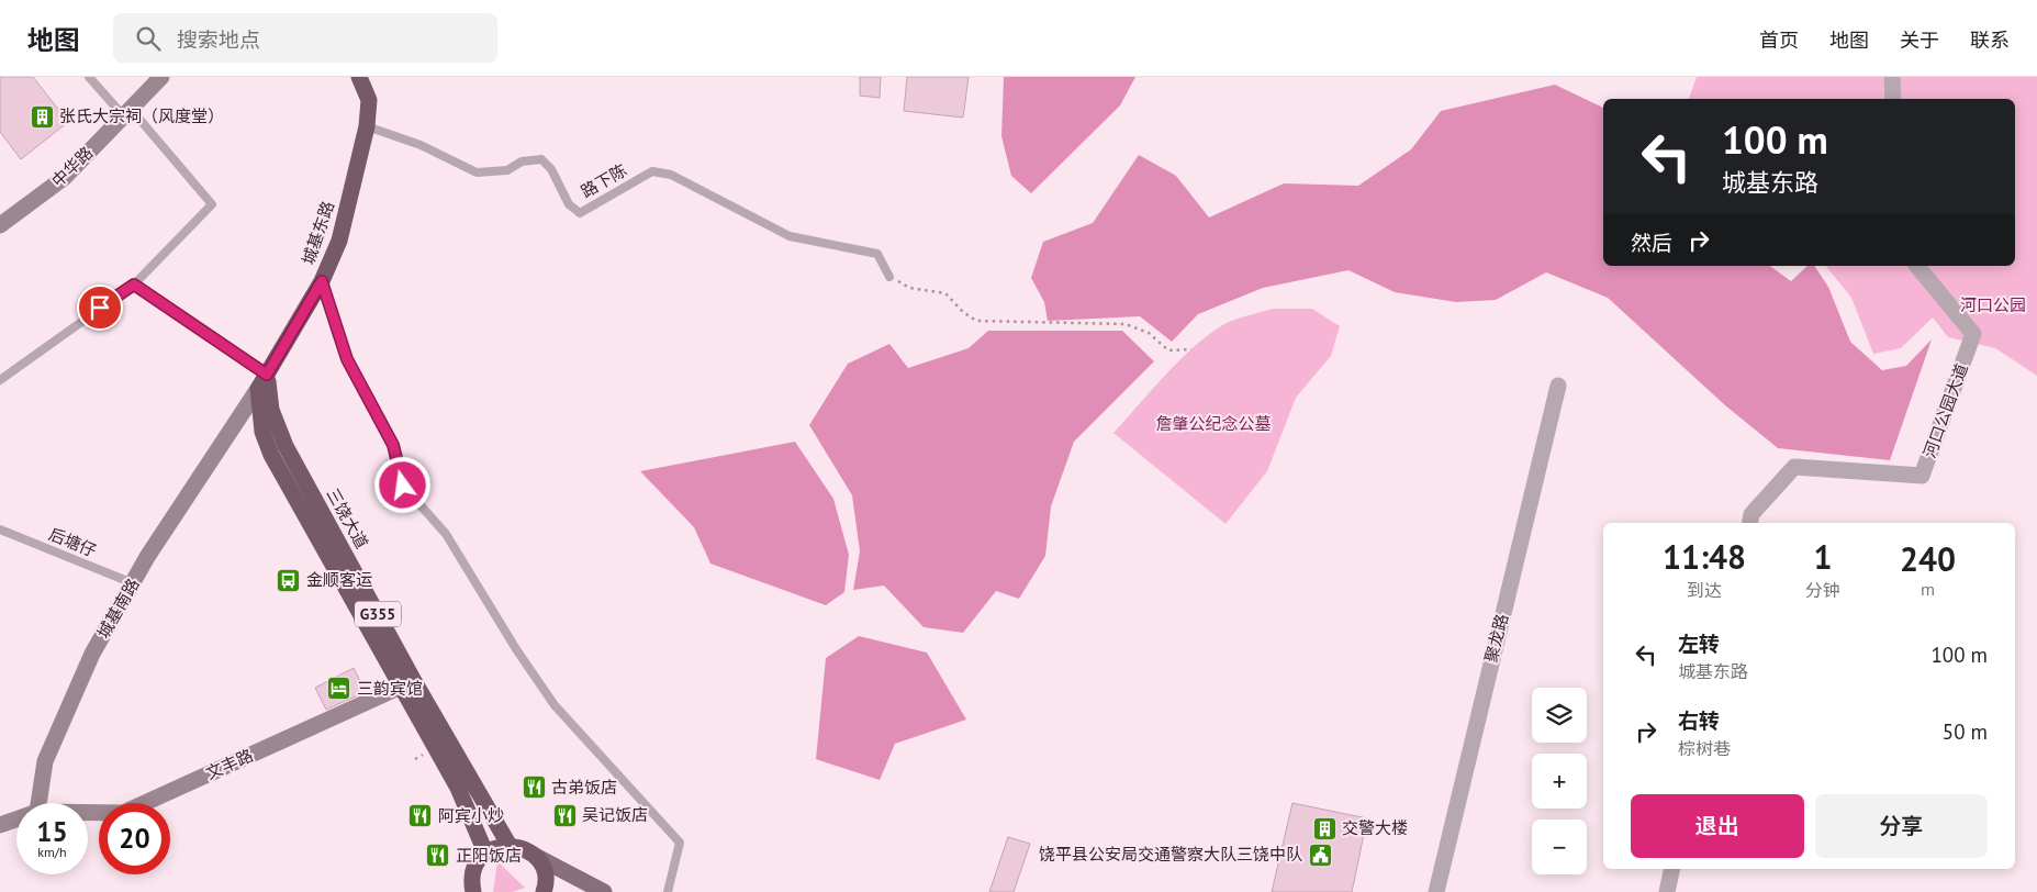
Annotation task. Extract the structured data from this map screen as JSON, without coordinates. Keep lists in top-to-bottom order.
{
  "streets": {
    "highway": ["城基东路", "三饶大道", "G355"],
    "street": [
      "中华路",
      "河口公园大道",
      "城基南路",
      "聚龙路",
      "文丰路"
    ],
    "lane": ["路下陈", "后塘仔"]
  },
  "crossings": [
    ["路下陈", "城基东路"],
    ["城基东路", "三饶大道"],
    ["城基东路", "城基南路"],
    ["三饶大道", "城基南路"],
    ["三饶大道", "文丰路"],
    ["后塘仔", "城基南路"]
  ],
  "parks": ["河口公园", "詹肇公纪念公墓"],
  "places": {
    "building": ["张氏大宗祠（风度堂）", "交警大楼"],
    "bus stop": ["金顺客运"],
    "hotel": ["三韵宾馆"],
    "restaurant": [
      "古弟饭店",
      "吴记饭店",
      "阿宾小炒",
      "正阳饭店"
    ],
    "public building": ["饶平县公安局交通警察大队三饶中队"]
  },
  "page": {
    "header": "地图",
    "search": "搜索地点",
    "nav": [
      "首页",
      "地图",
      "关于",
      "联系"
    ],
    "turn": ["100 m", "城基东路"],
    "then": "然后",
    "eta": [
      "11:48",
      "到达",
      "1",
      "分钟",
      "240",
      "m"
    ],
    "list": [
      {
        "name": "左转",
        "note": "城基东路",
        "value": "100 m"
      },
      {
        "name": "右转",
        "note": "棕树巷",
        "value": "50 m"
      }
    ],
    "map_buttons": ["+", "−"],
    "buttons": ["退出", "分享"],
    "speed": "15 km/h",
    "limit": "20"
  }
}
